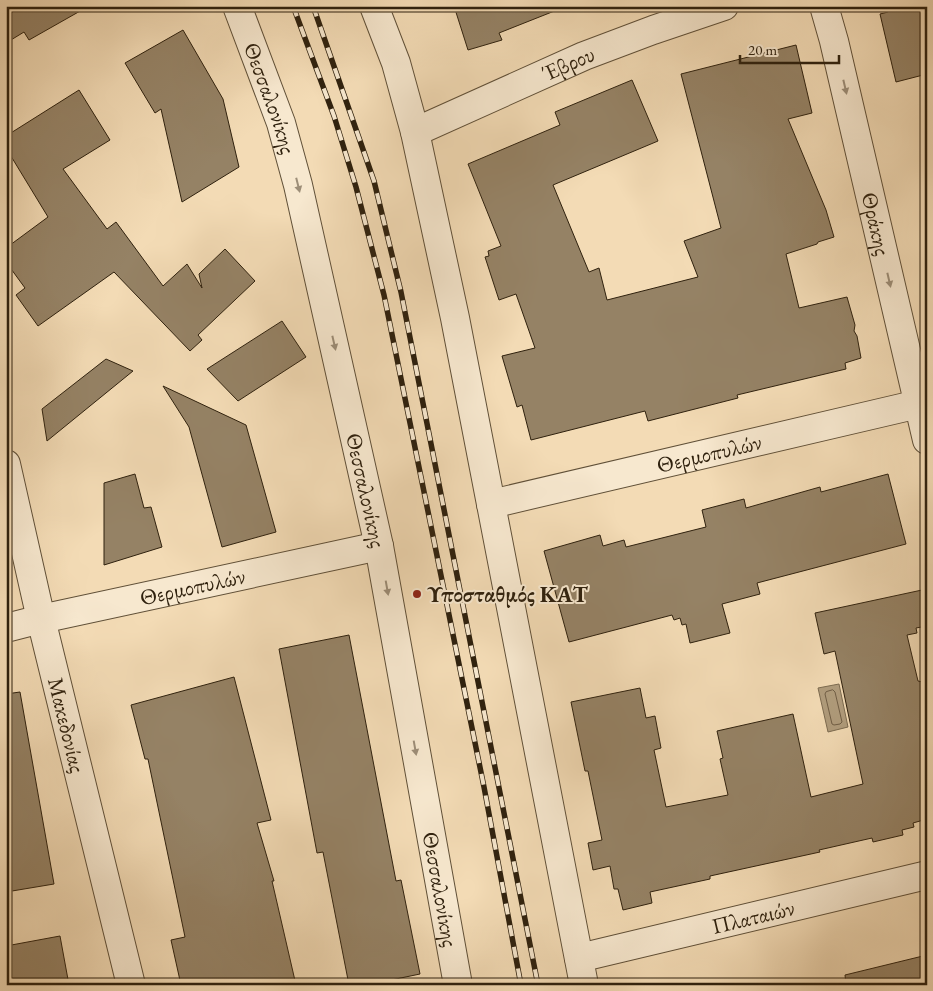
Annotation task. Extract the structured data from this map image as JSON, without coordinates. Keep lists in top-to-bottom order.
{
  "streets": {
    "street": [
      "Έβρου",
      "Θεσσαλονίκης",
      "Θράκης",
      "Θερμοπυλών",
      "Μακεδονίας",
      "Πλαταιών"
    ]
  },
  "crossings": [
    ["Θεσσαλονίκης", "Θερμοπυλών"],
    ["Θράκης", "Θερμοπυλών"],
    ["Θερμοπυλών", "Μακεδονίας"]
  ],
  "one_way": ["Θράκης"],
  "places": ["Υποσταθμός ΚΑΤ"],
  "scale_bar": "20 m"
}
